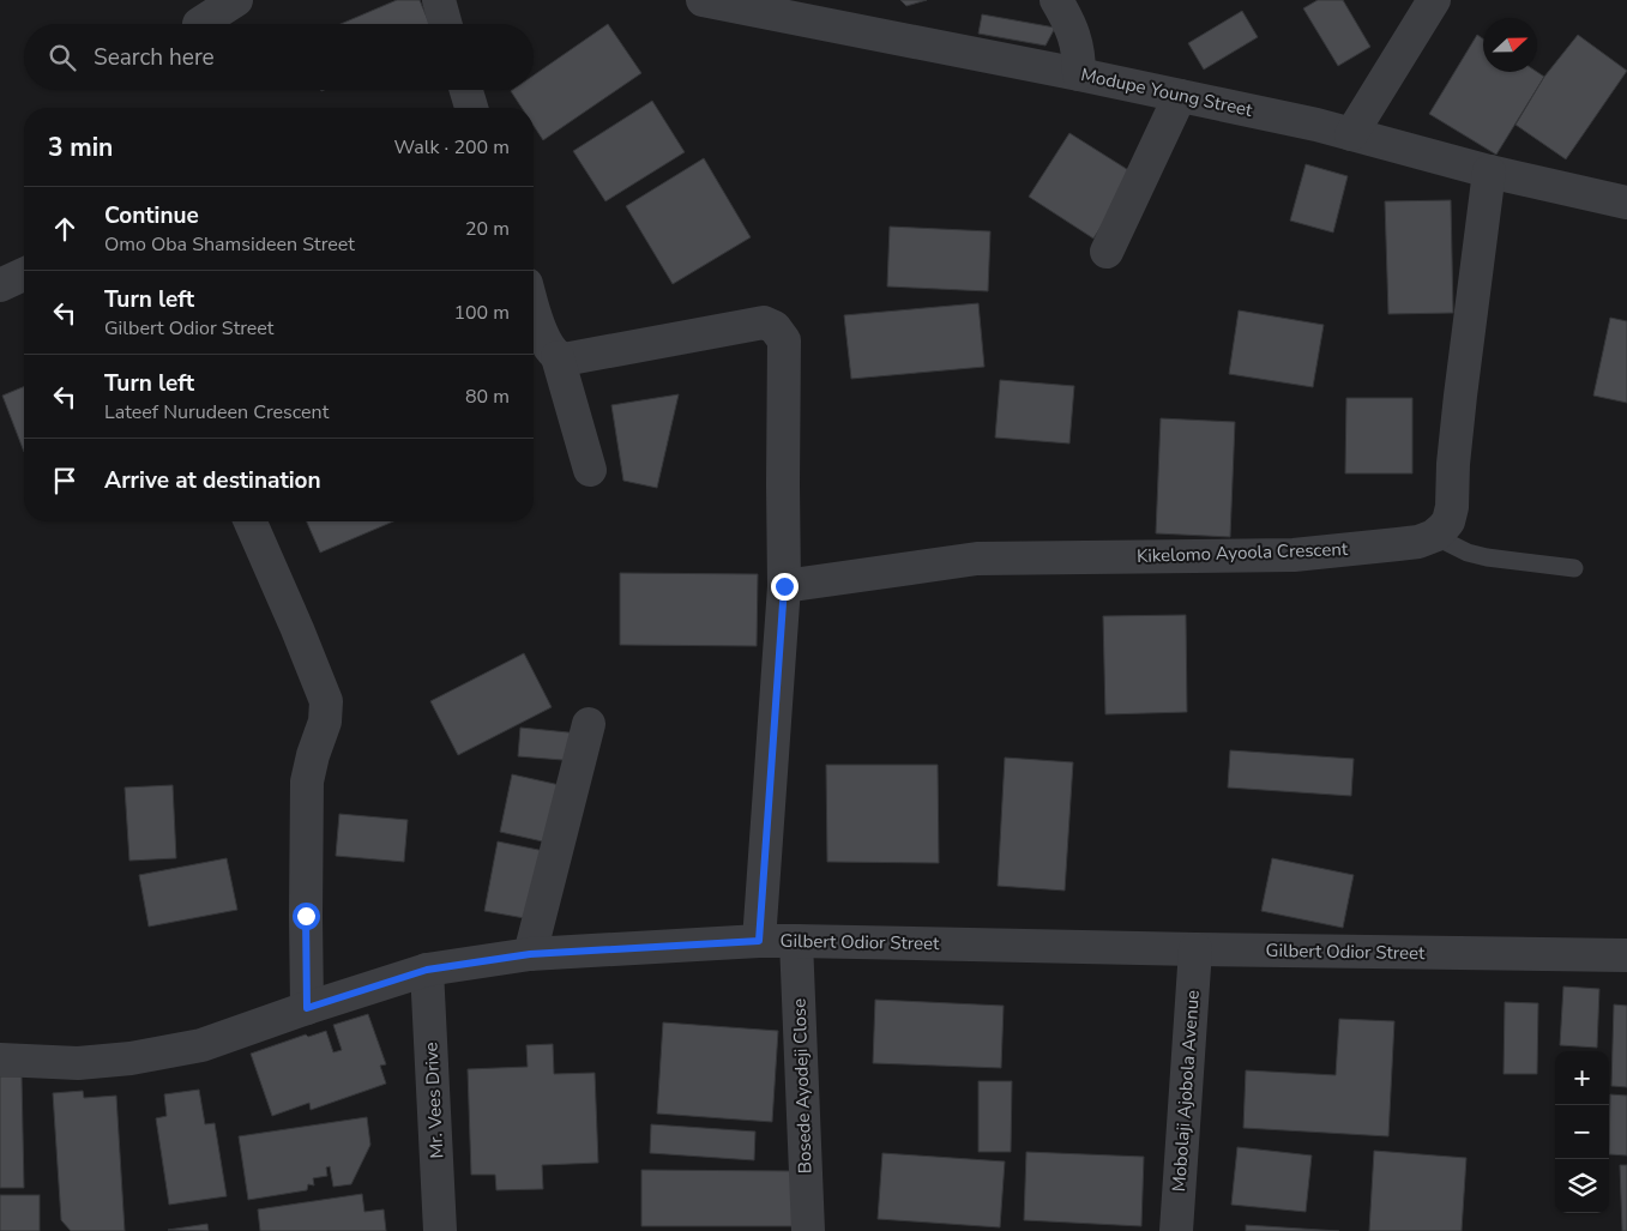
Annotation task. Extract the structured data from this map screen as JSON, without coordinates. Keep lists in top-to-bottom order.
{
  "streets": {
    "street": [
      "Modupe Young Street",
      "Kikelomo Ayoola Crescent",
      "Gilbert Odior Street",
      "Bosede Ayodeji Close",
      "Mobolaji Ajobola Avenue",
      "Mr. Vees Drive"
    ]
  },
  "crossings": [
    ["Gilbert Odior Street", "Bosede Ayodeji Close"],
    ["Gilbert Odior Street", "Mobolaji Ajobola Avenue"],
    ["Gilbert Odior Street", "Mr. Vees Drive"]
  ],
  "north": "right",
  "page": {
    "search": "Search here",
    "heading": ["3 min", "Walk · 200 m"],
    "list": [
      ["Continue", "Omo Oba Shamsideen Street", "20 m"],
      ["Turn left", "Gilbert Odior Street", "100 m"],
      ["Turn left", "Lateef Nurudeen Crescent", "80 m"],
      "Arrive at destination"
    ],
    "map_buttons": ["+", "−"]
  }
}
